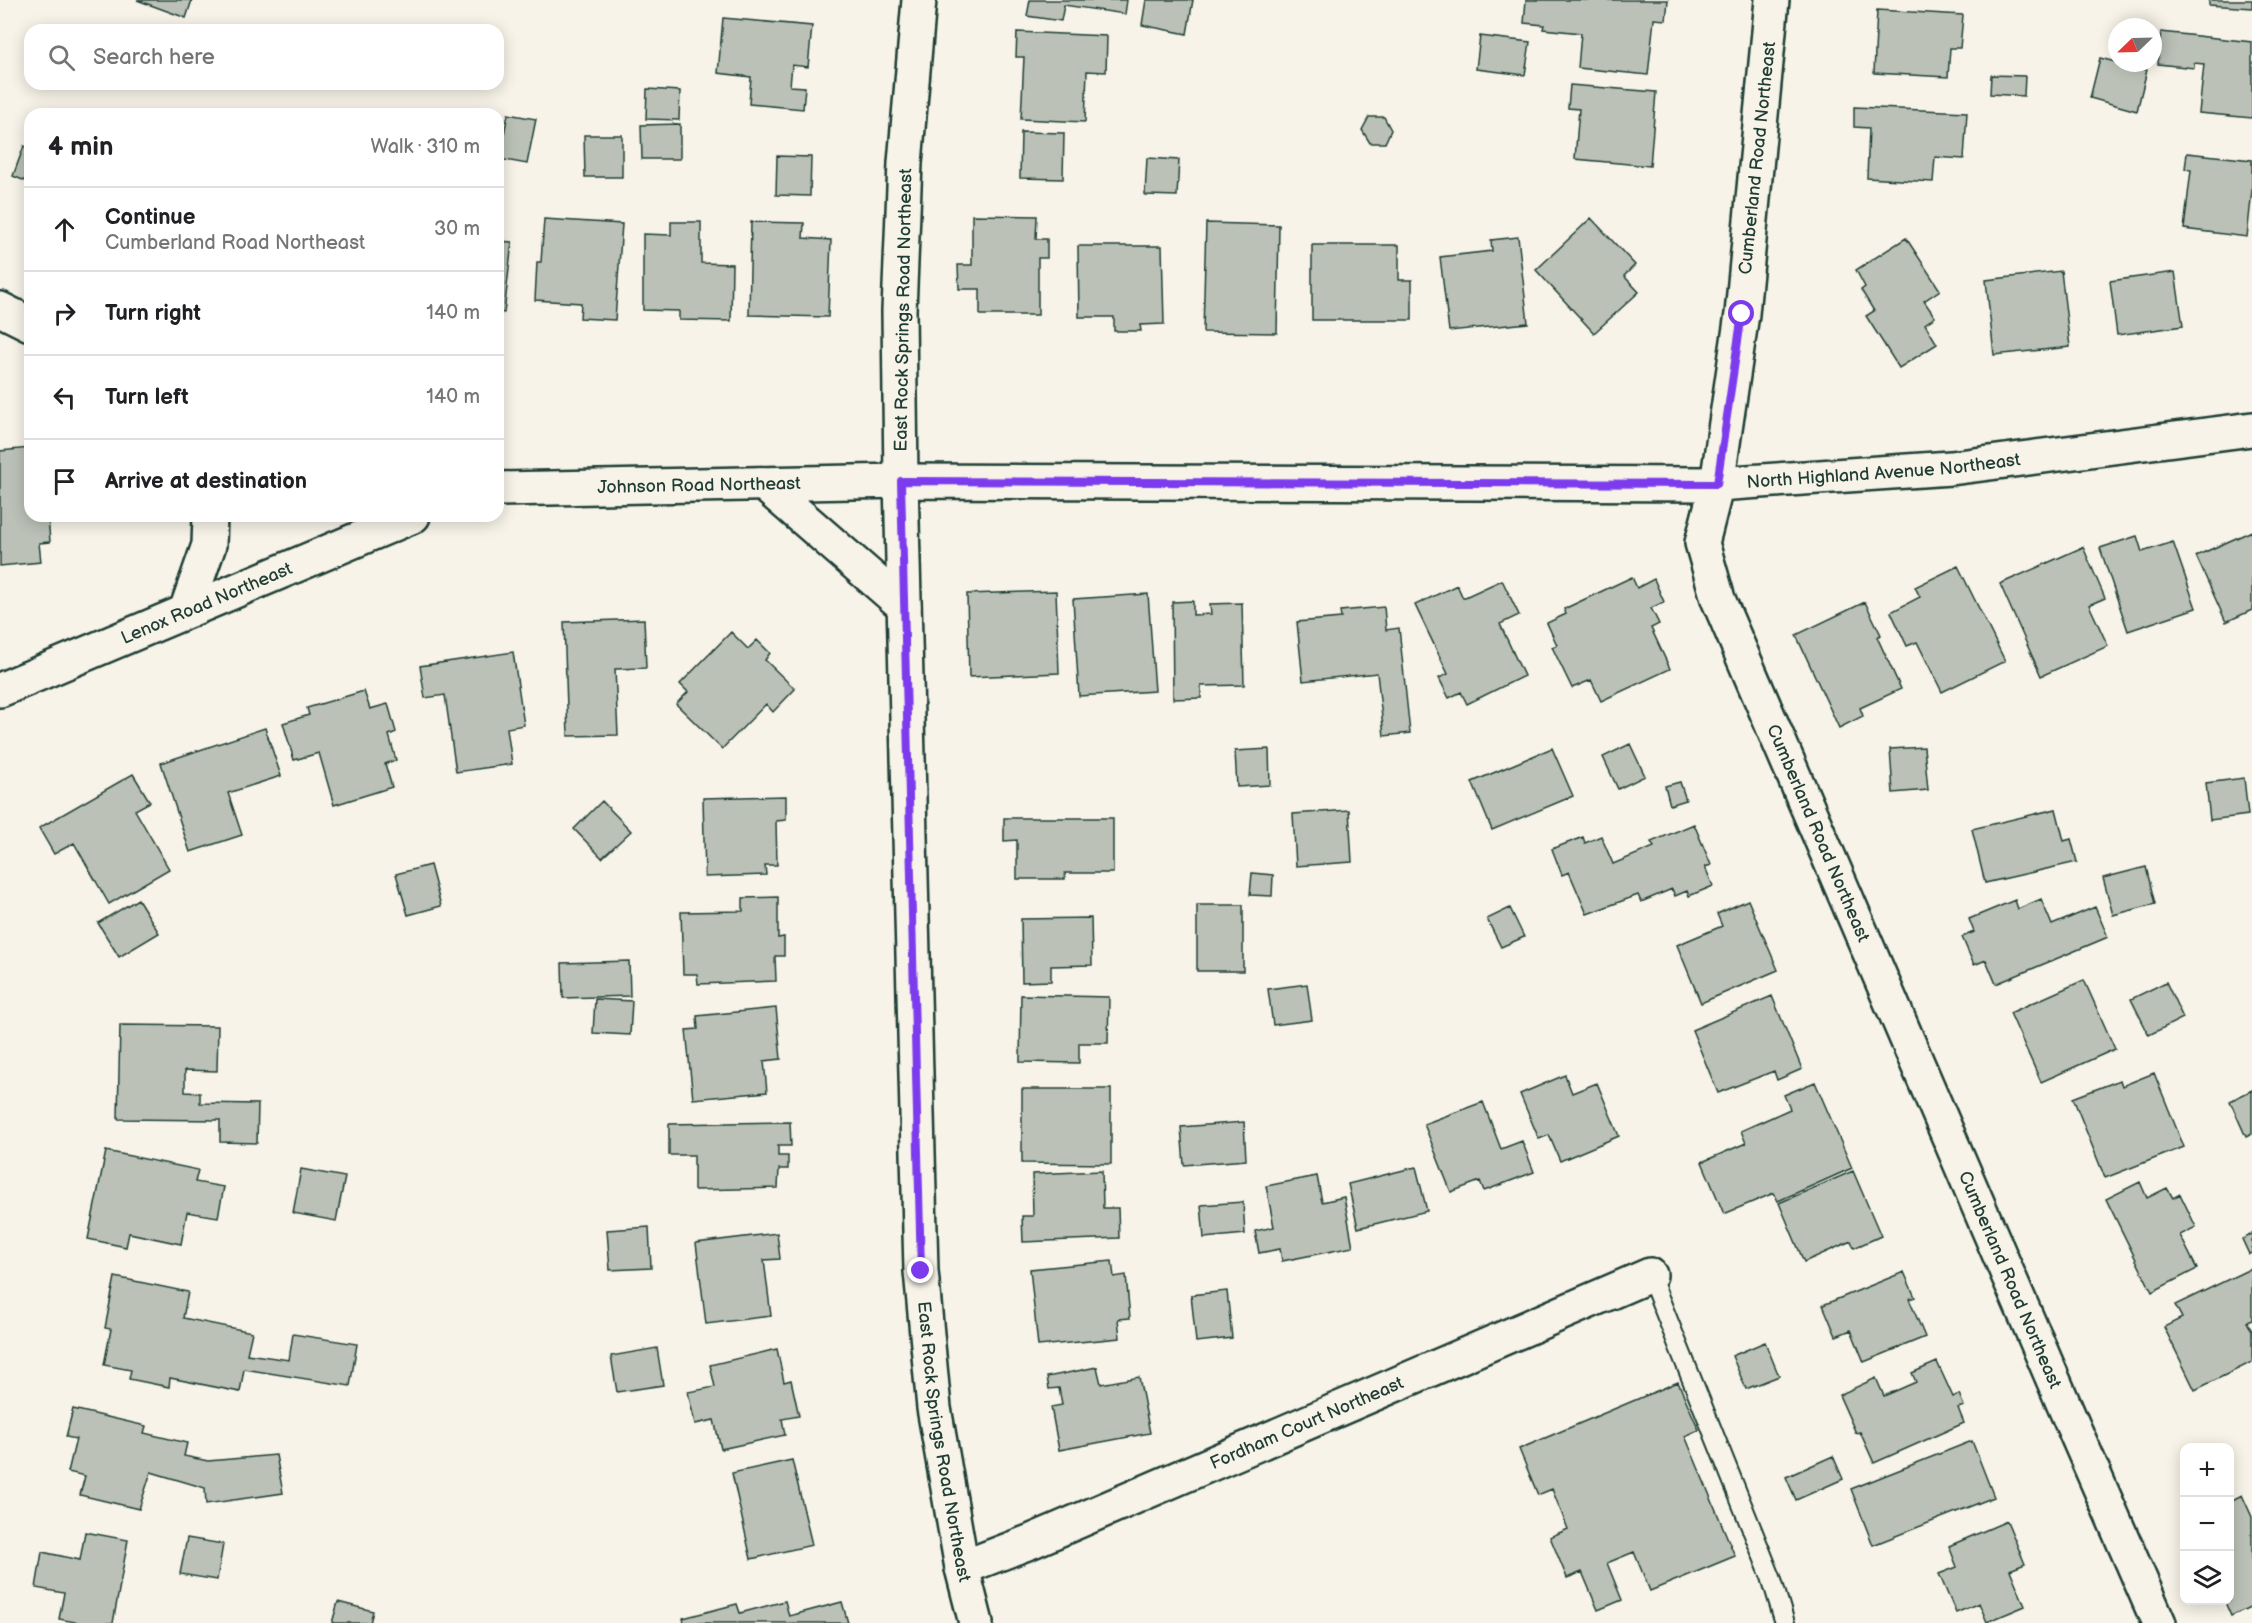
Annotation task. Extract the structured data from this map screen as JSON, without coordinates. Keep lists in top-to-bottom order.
{
  "streets": {
    "street": [
      "Cumberland Road Northeast",
      "East Rock Springs Road Northeast",
      "North Highland Avenue Northeast",
      "Johnson Road Northeast",
      "Lenox Road Northeast",
      "Fordham Court Northeast"
    ]
  },
  "crossings": [
    ["Cumberland Road Northeast", "North Highland Avenue Northeast"],
    ["East Rock Springs Road Northeast", "North Highland Avenue Northeast"],
    ["East Rock Springs Road Northeast", "Johnson Road Northeast"],
    ["East Rock Springs Road Northeast", "Fordham Court Northeast"],
    ["North Highland Avenue Northeast", "Johnson Road Northeast"]
  ],
  "north": "bottom left",
  "page": {
    "search": "Search here",
    "heading": ["4 min", "Walk · 310 m"],
    "list": [
      ["Continue", "Cumberland Road Northeast", "30 m"],
      ["Turn right", "140 m"],
      ["Turn left", "140 m"],
      "Arrive at destination"
    ],
    "map_buttons": ["+", "−"]
  }
}
